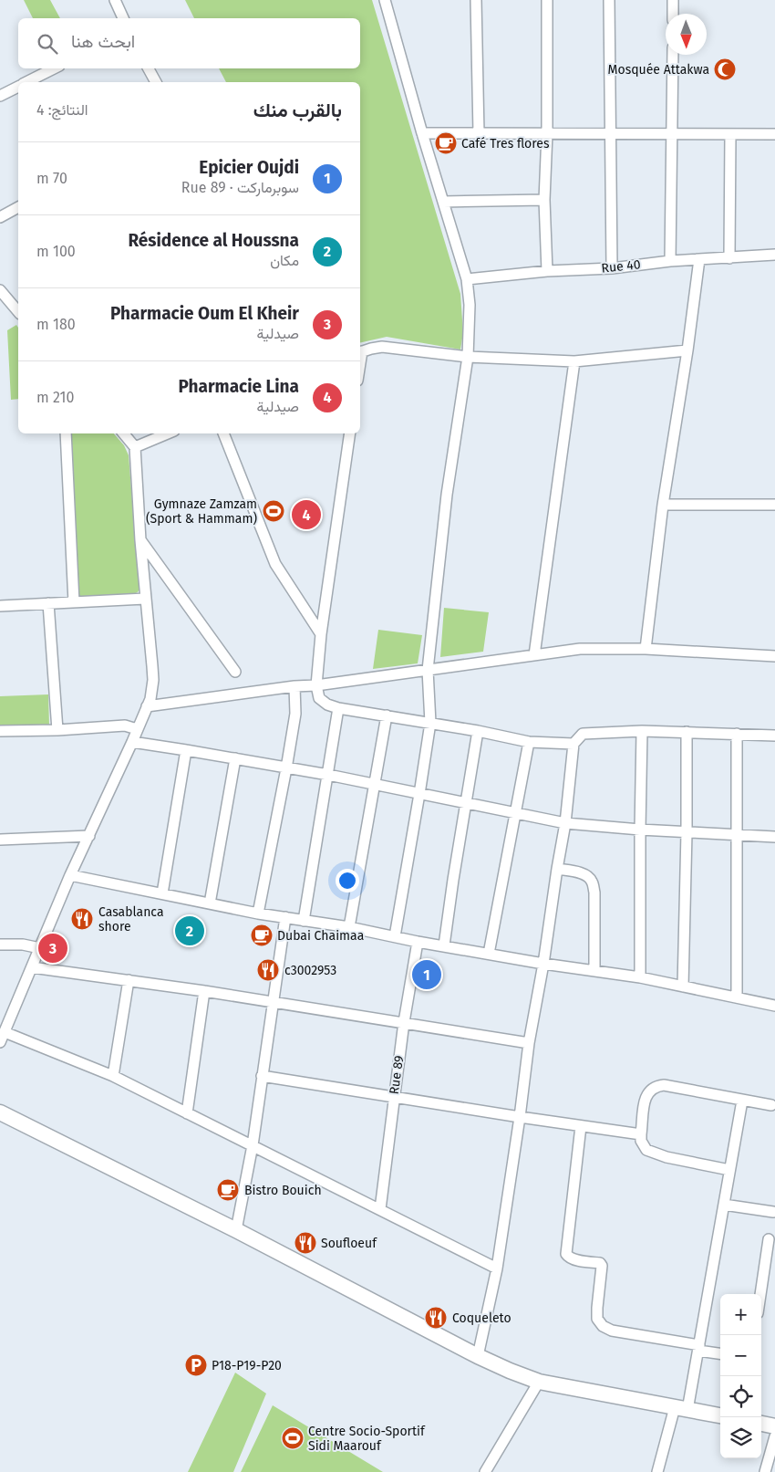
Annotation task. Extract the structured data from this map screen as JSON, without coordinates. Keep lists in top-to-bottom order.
{
  "streets": {
    "street": ["Rue 40", "Rue 89"]
  },
  "places": {
    "mosque": ["Mosquée Attakwa"],
    "cafe": ["Café Tres flores", "Dubai Chaimaa", "Bistro Bouich"],
    "sports": ["Gymnaze Zamzam (Sport & Hammam)", "Centre Socio-Sportif Sidi Maarouf"],
    "restaurant": [
      "Casablanca shore",
      "c3002953",
      "Soufloeuf",
      "Coqueleto"
    ],
    "parking": ["P18-P19-P20"]
  },
  "north": "bottom",
  "page": {
    "search": "ابحث هنا",
    "heading": ["بالقرب منك", "النتائج: 4"],
    "list": [
      {
        "mark": "1",
        "name": "Epicier Oujdi",
        "note": "سوبرماركت · Rue 89",
        "value": "70 m"
      },
      {
        "mark": "2",
        "name": "Résidence al Houssna",
        "note": "مكان",
        "value": "100 m"
      },
      {
        "mark": "3",
        "name": "Pharmacie Oum El Kheir",
        "note": "صيدلية",
        "value": "180 m"
      },
      {
        "mark": "4",
        "name": "Pharmacie Lina",
        "note": "صيدلية",
        "value": "210 m"
      }
    ],
    "pins": [
      "4",
      "2",
      "3",
      "1"
    ],
    "map_buttons": ["+", "−"]
  }
}
